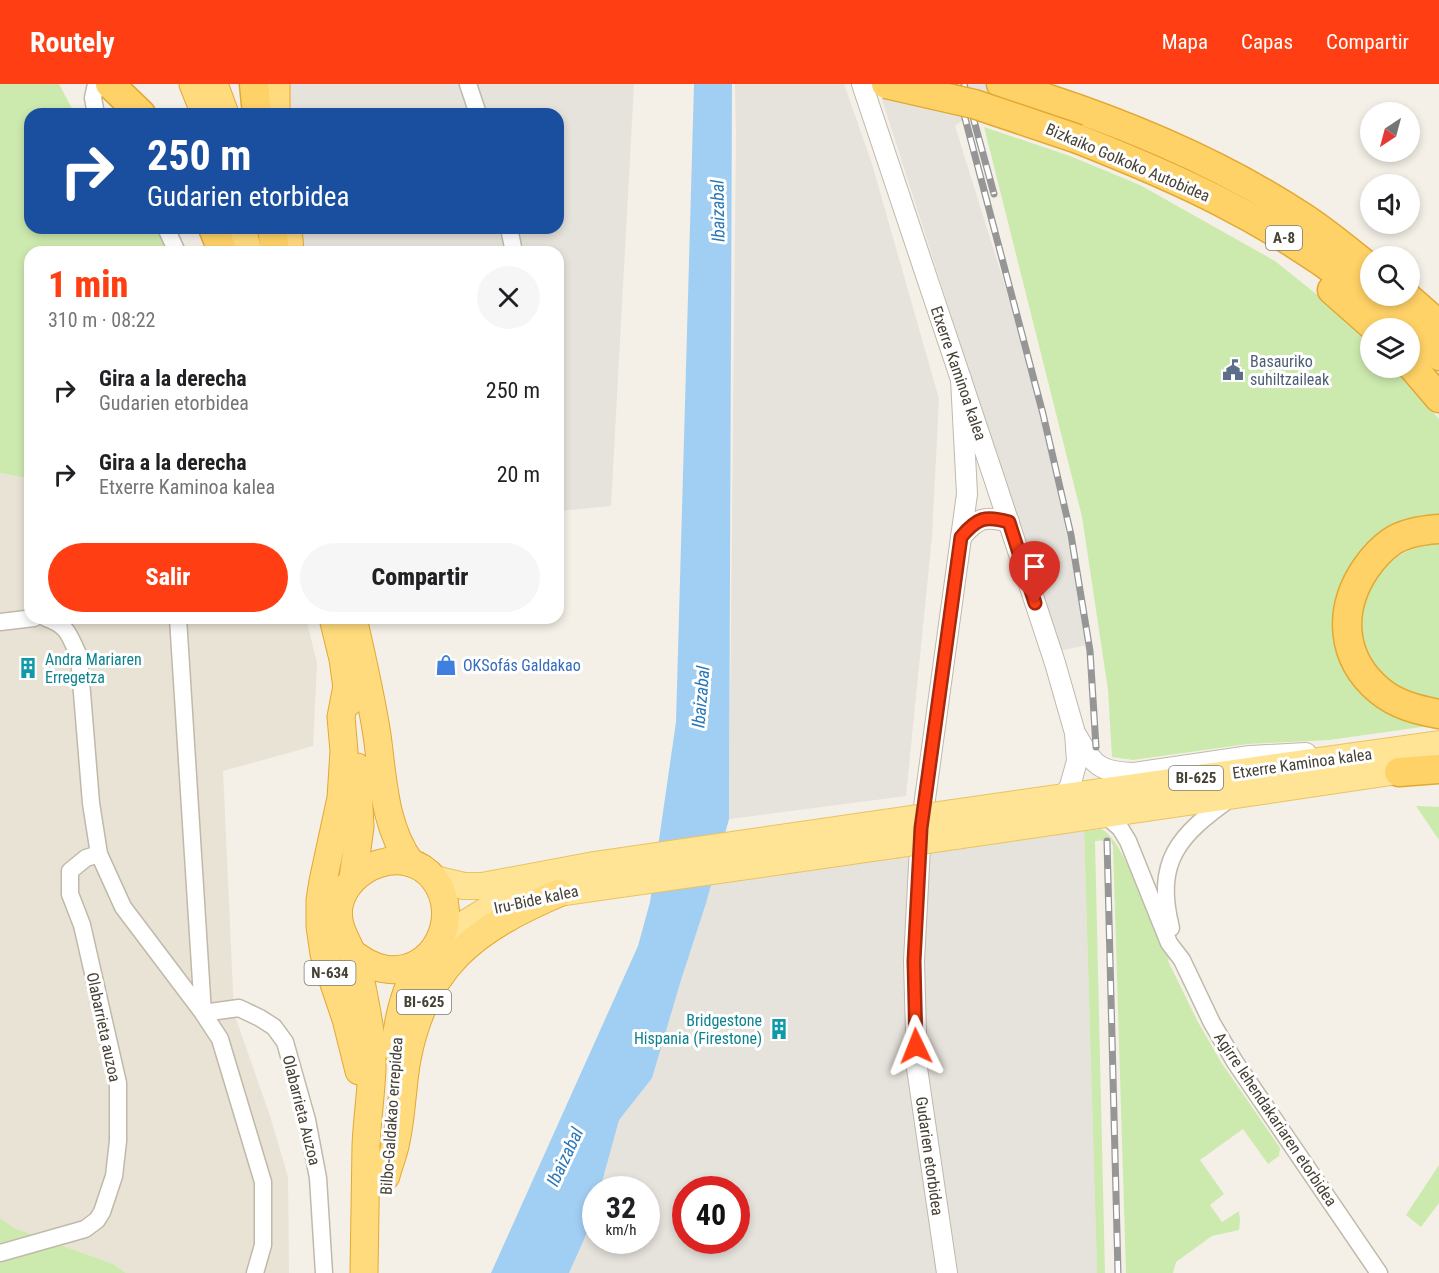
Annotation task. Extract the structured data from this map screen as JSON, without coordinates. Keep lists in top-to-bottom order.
{
  "streets": {
    "highway": [
      "Bizkaiko Golkoko Autobidea",
      "A-8",
      "BI-625",
      "N-634",
      "Bilbo-Galdakao errepidea"
    ],
    "main road": ["Etxerre Kaminoa kalea", "Iru-Bide kalea"],
    "street": [
      "Olabarrieta auzoa",
      "Olabarrieta Auzoa",
      "Agirre lehendakariaren etorbidea",
      "Gudarien etorbidea"
    ]
  },
  "crossings": [
    ["Etxerre Kaminoa kalea", "BI-625"],
    ["Etxerre Kaminoa kalea", "Agirre lehendakariaren etorbidea"],
    ["Etxerre Kaminoa kalea", "Gudarien etorbidea"],
    ["BI-625", "Iru-Bide kalea"],
    ["BI-625", "N-634"],
    ["BI-625", "Bilbo-Galdakao errepidea"],
    ["BI-625", "Agirre lehendakariaren etorbidea"],
    ["Iru-Bide kalea", "N-634"],
    ["Iru-Bide kalea", "Bilbo-Galdakao errepidea"],
    ["N-634", "Bilbo-Galdakao errepidea"]
  ],
  "water": ["Ibaizabal"],
  "places": {
    "public building": ["Basauriko suhiltzaileak"],
    "shop": ["OKSofás Galdakao"],
    "building": ["Andra Mariaren Erregetza", "Bridgestone Hispania (Firestone)"]
  },
  "north": "bottom left",
  "page": {
    "header": "Routely",
    "nav": ["Mapa", "Capas", "Compartir"],
    "turn": ["250 m", "Gudarien etorbidea"],
    "heading": ["1 min", "310 m · 08:22"],
    "list": [
      {
        "name": "Gira a la derecha",
        "note": "Gudarien etorbidea",
        "value": "250 m"
      },
      {
        "name": "Gira a la derecha",
        "note": "Etxerre Kaminoa kalea",
        "value": "20 m"
      }
    ],
    "buttons": ["Salir", "Compartir"],
    "speed": "32 km/h",
    "limit": "40"
  }
}
